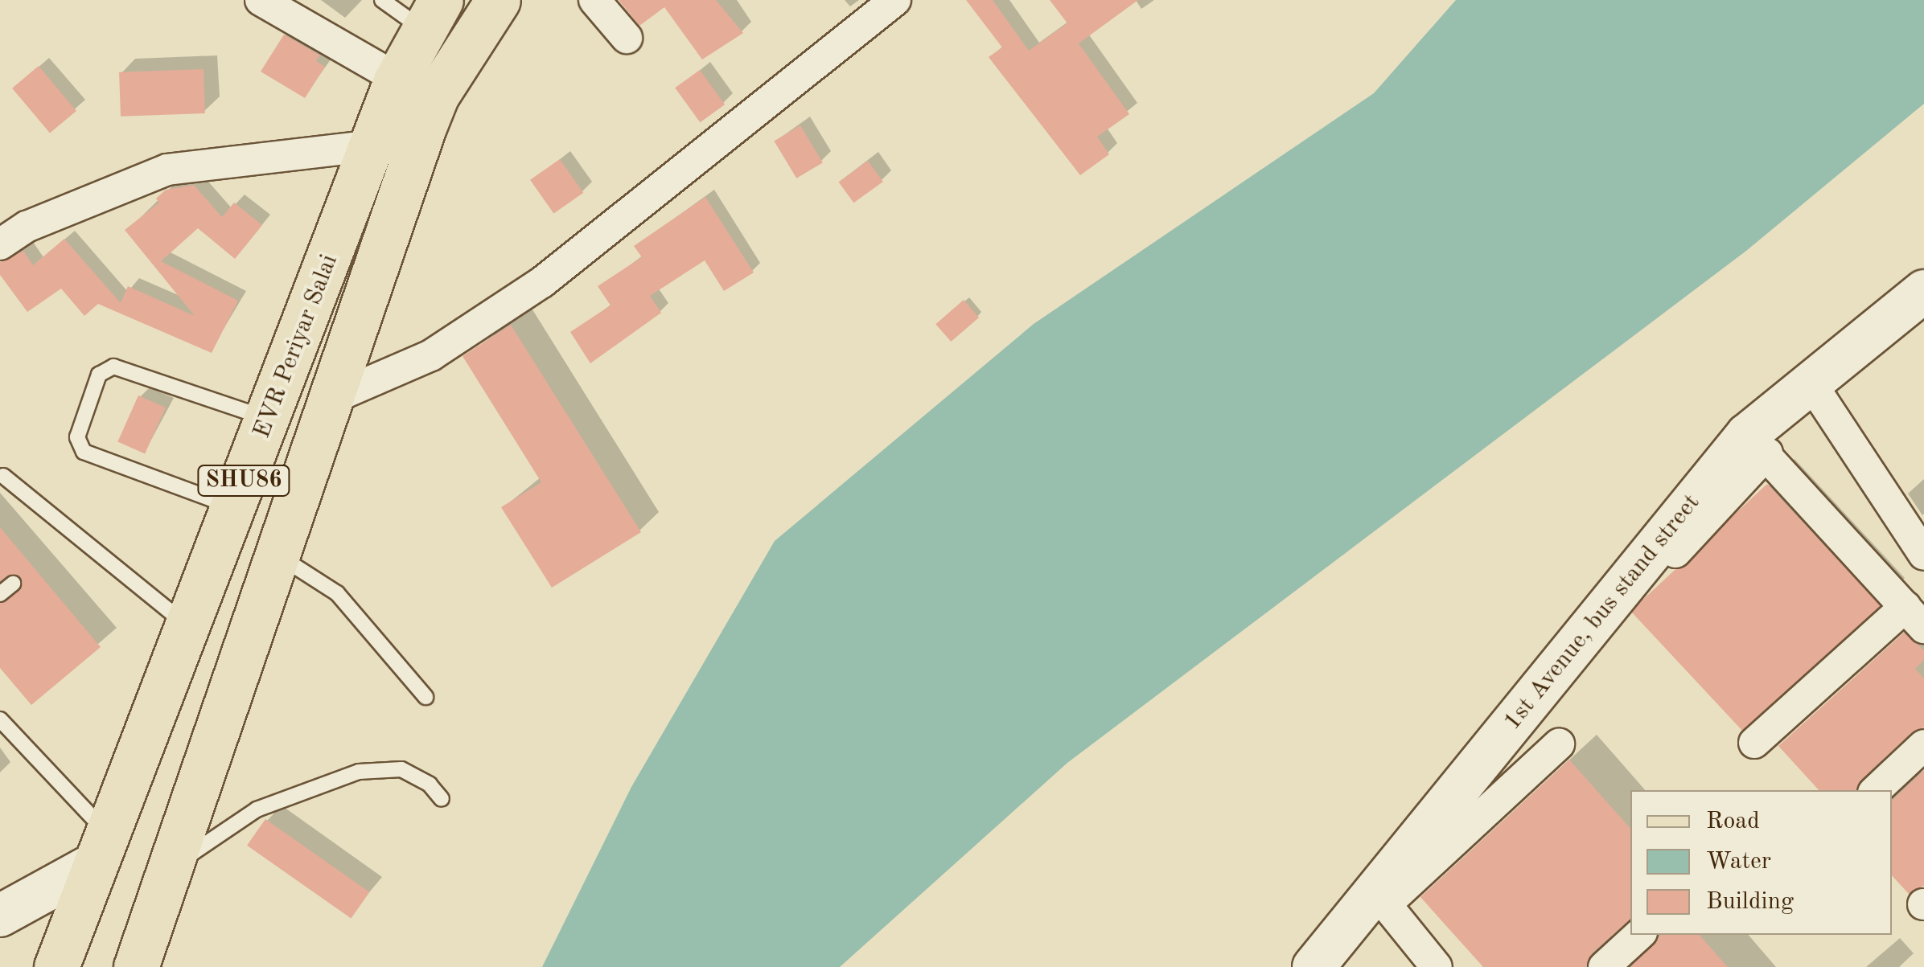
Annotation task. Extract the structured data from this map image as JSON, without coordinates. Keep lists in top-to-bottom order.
{
  "streets": {
    "main road": ["EVR Periyar Salai", "SHU86"],
    "street": ["1st Avenue, bus stand street"]
  },
  "legend": ["Road", "Water", "Building"]
}
